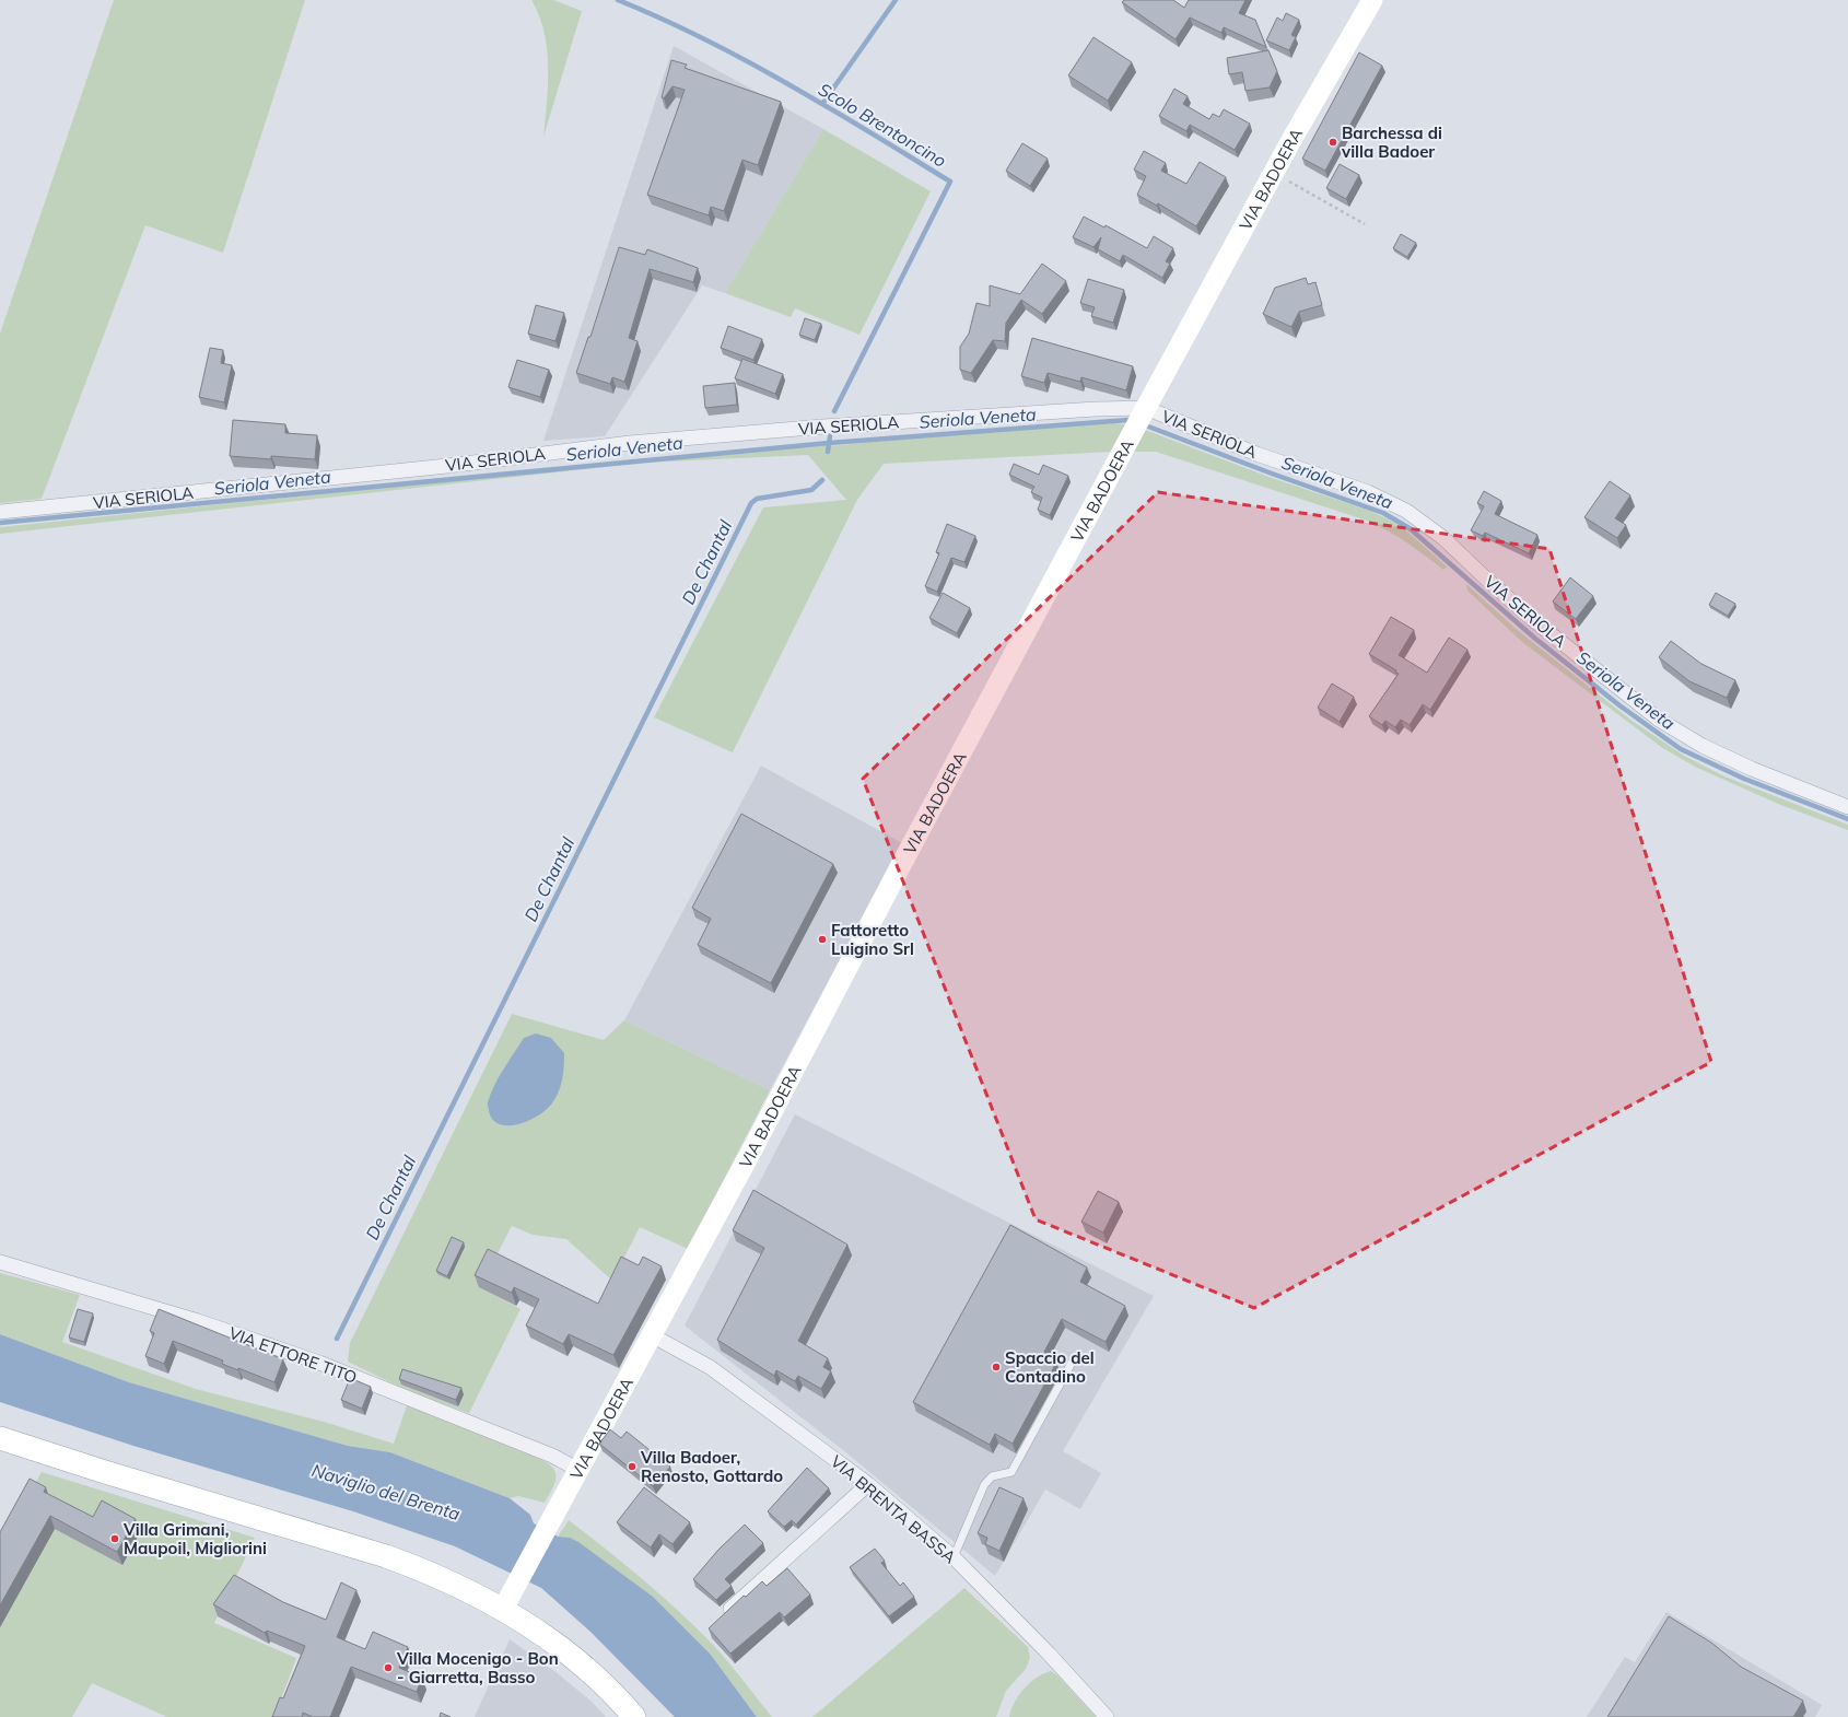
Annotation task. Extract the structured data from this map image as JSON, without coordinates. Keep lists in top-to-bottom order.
{
  "streets": {
    "main road": ["VIA BADOERA"],
    "street": ["VIA SERIOLA", "VIA ETTORE TITO", "VIA BRENTA BASSA"]
  },
  "crossings": [
    ["VIA BADOERA", "VIA SERIOLA"],
    ["VIA BADOERA", "VIA ETTORE TITO"],
    ["VIA BADOERA", "VIA BRENTA BASSA"]
  ],
  "water": [
    "Scolo Brentoncino",
    "Seriola Veneta",
    "De Chantal",
    "Naviglio del Brenta"
  ],
  "places": [
    "Barchessa di villa Badoer",
    "Fattoretto Luigino Srl",
    "Spaccio del Contadino",
    "Villa Badoer, Renosto, Gottardo",
    "Villa Grimani, Maupoil, Migliorini",
    "Villa Mocenigo - Bon - Giarretta, Basso"
  ]
}
